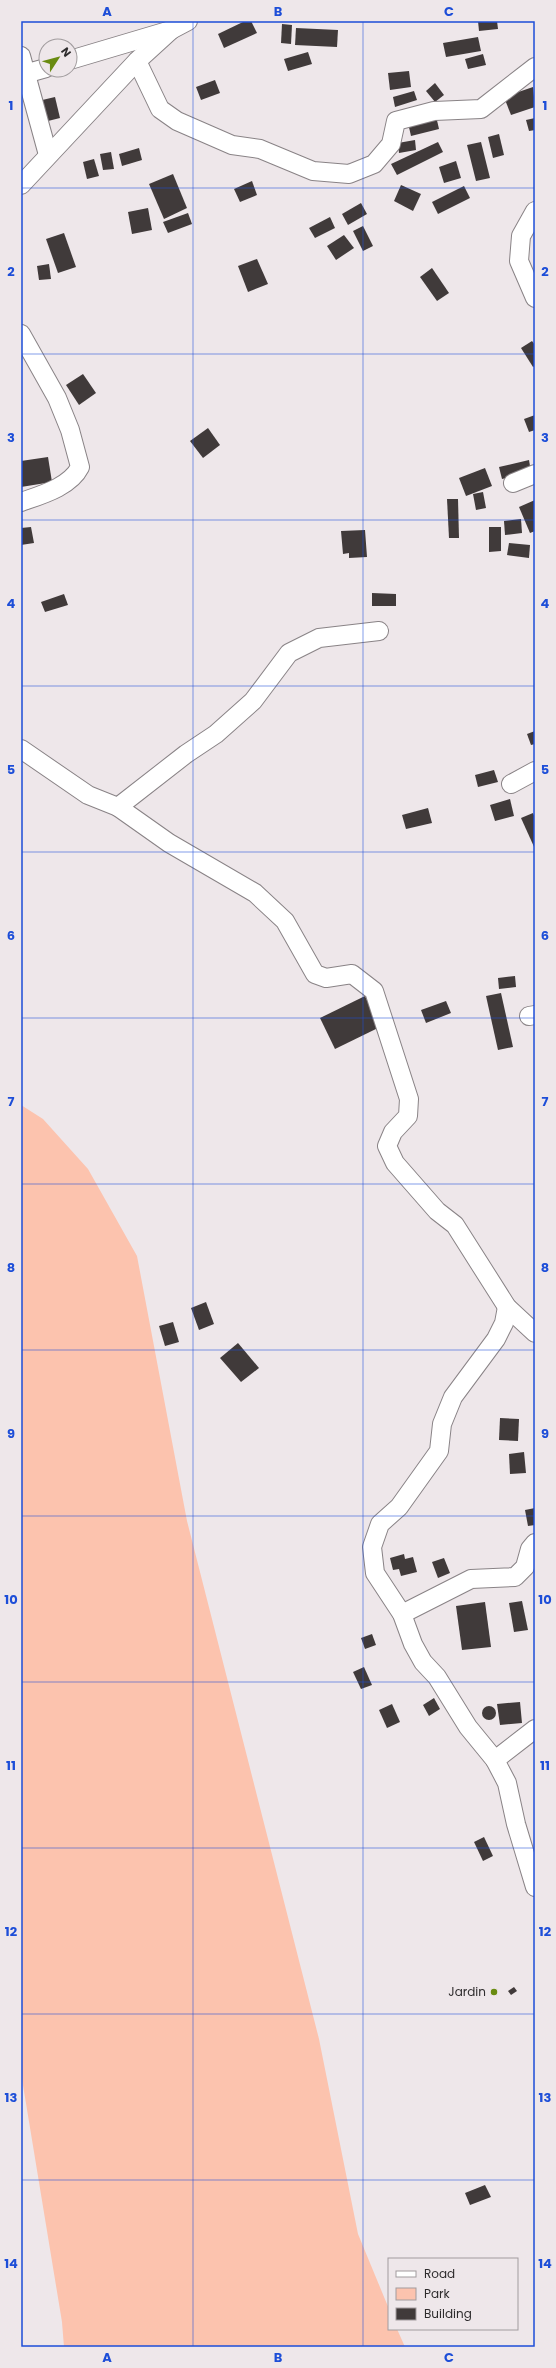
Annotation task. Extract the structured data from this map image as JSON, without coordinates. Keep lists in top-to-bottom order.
{
  "places": ["Jardin"],
  "legend": ["Road", "Park", "Building"],
  "north": "top right",
  "grid": {
    "columns": ["A", "B", "C"],
    "rows": [
      "1",
      "2",
      "3",
      "4",
      "5",
      "6",
      "7",
      "8",
      "9",
      "10",
      "11",
      "12",
      "13",
      "14"
    ]
  }
}
